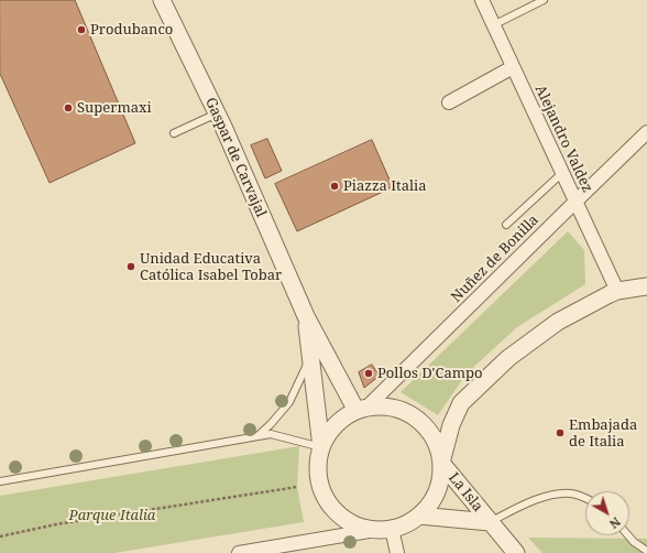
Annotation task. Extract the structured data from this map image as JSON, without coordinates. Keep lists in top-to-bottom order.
{
  "streets": {
    "street": [
      "Alejandro Valdez",
      "Gaspar de Carvajal",
      "Nuñez de Bonilla",
      "La Isla"
    ]
  },
  "crossings": [
    ["Alejandro Valdez", "Nuñez de Bonilla"],
    ["Gaspar de Carvajal", "Nuñez de Bonilla"],
    ["Gaspar de Carvajal", "La Isla"],
    ["Nuñez de Bonilla", "La Isla"]
  ],
  "parks": ["Parque Italia"],
  "places": [
    "Produbanco",
    "Supermaxi",
    "Piazza Italia",
    "Unidad Educativa Católica Isabel Tobar",
    "Pollos D'Campo",
    "Embajada de Italia"
  ],
  "north": "bottom right"
}
